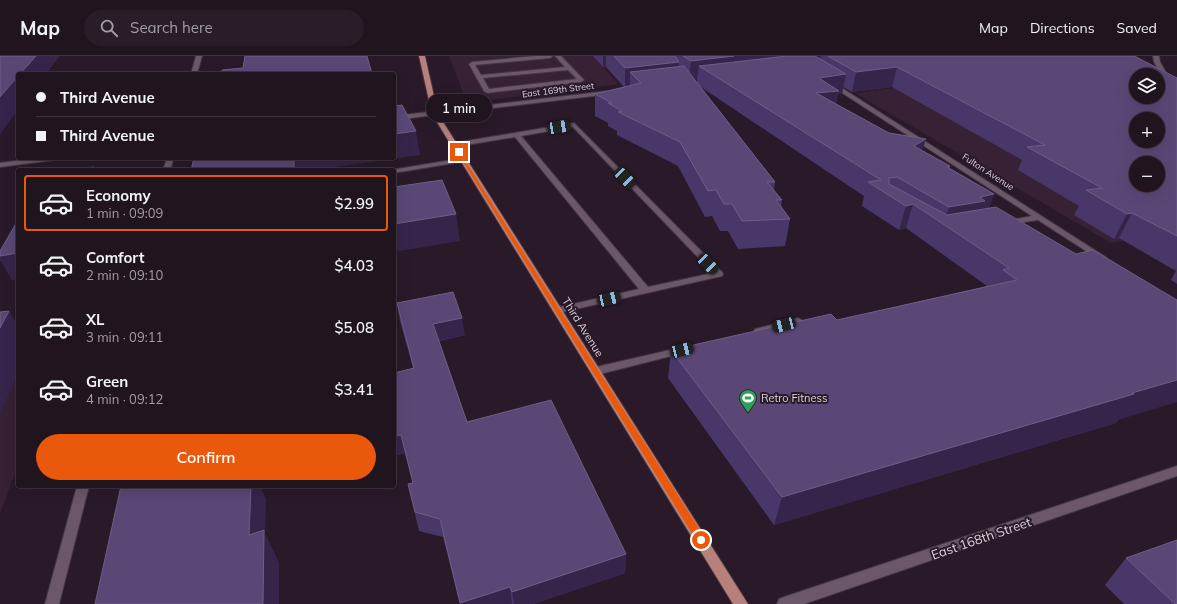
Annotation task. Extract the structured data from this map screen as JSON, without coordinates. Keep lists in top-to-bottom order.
{
  "streets": {
    "main road": ["Third Avenue"],
    "street": ["East 169th Street", "Fulton Avenue", "East 168th Street"]
  },
  "crossings": [
    ["East 169th Street", "Third Avenue"]
  ],
  "places": {
    "sports": ["Retro Fitness"]
  },
  "page": {
    "header": "Map",
    "search": "Search here",
    "nav": ["Map", "Directions", "Saved"],
    "map_buttons": ["+", "−"],
    "banner": ["Third Avenue", "Third Avenue"],
    "bubble": "1 min",
    "list": [
      {
        "name": "Economy",
        "note": "1 min · 09:09",
        "value": "$2.99"
      },
      {
        "name": "Comfort",
        "note": "2 min · 09:10",
        "value": "$4.03"
      },
      {
        "name": "XL",
        "note": "3 min · 09:11",
        "value": "$5.08"
      },
      {
        "name": "Green",
        "note": "4 min · 09:12",
        "value": "$3.41"
      }
    ],
    "buttons": "Confirm"
  }
}
